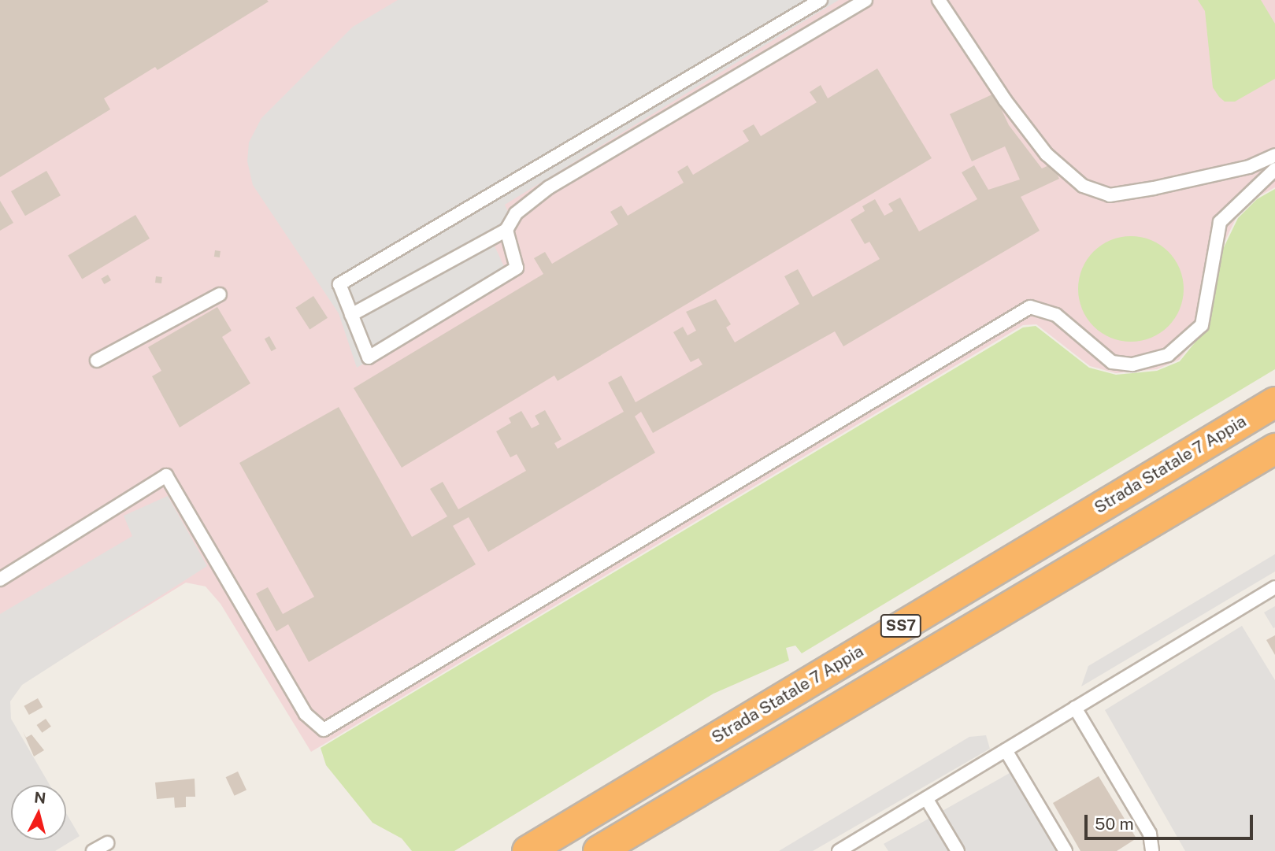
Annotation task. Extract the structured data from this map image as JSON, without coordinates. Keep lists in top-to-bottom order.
{
  "streets": {
    "highway": ["Strada Statale 7 Appia", "SS7"]
  },
  "scale_bar": "50 m",
  "north": "top"
}
